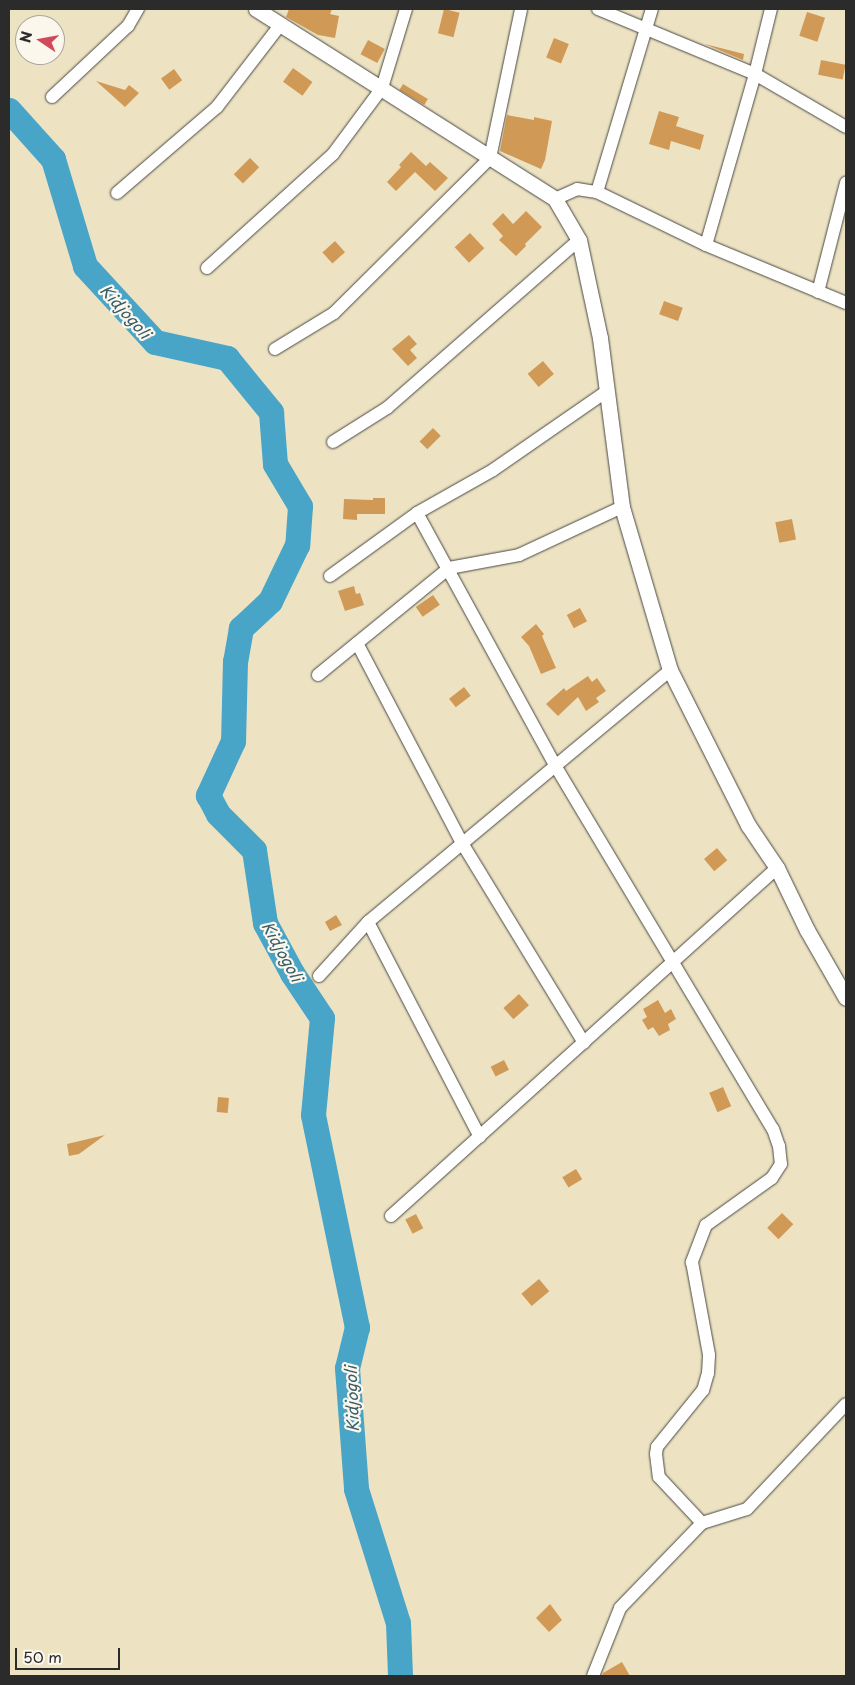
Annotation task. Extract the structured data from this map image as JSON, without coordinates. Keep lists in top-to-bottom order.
{
  "water": ["Kidjogoli"],
  "scale_bar": "50 m",
  "north": "left"
}
